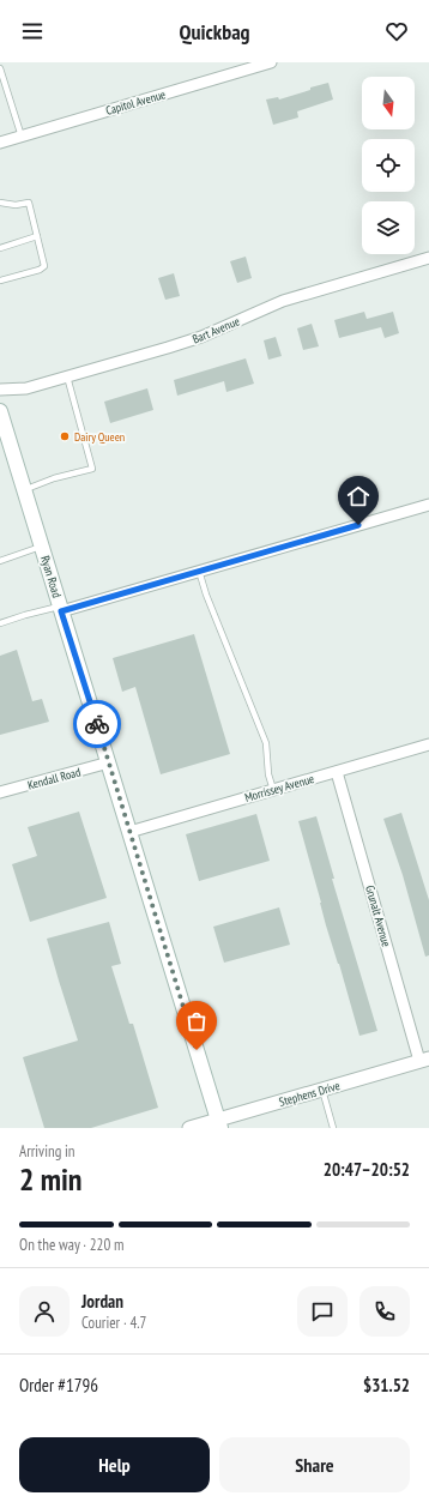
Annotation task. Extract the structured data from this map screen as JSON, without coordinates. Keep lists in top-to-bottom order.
{
  "streets": {
    "main road": ["Ryan Road"],
    "street": [
      "Capitol Avenue",
      "Bart Avenue",
      "Kendall Road",
      "Morrissey Avenue",
      "Grunalt Avenue",
      "Stephens Drive"
    ]
  },
  "crossings": [
    ["Ryan Road", "Kendall Road"],
    ["Ryan Road", "Morrissey Avenue"],
    ["Ryan Road", "Stephens Drive"],
    ["Morrissey Avenue", "Grunalt Avenue"],
    ["Grunalt Avenue", "Stephens Drive"]
  ],
  "places": ["Dairy Queen"],
  "north": "bottom",
  "page": {
    "header": "Quickbag",
    "heading": ["2 min", "Arriving in", "20:47–20:52"],
    "panel": [
      "Jordan",
      "Courier · 4.7",
      "Order #1796",
      "$31.52"
    ],
    "bar": "On the way · 220 m",
    "buttons": ["Help", "Share"]
  }
}
